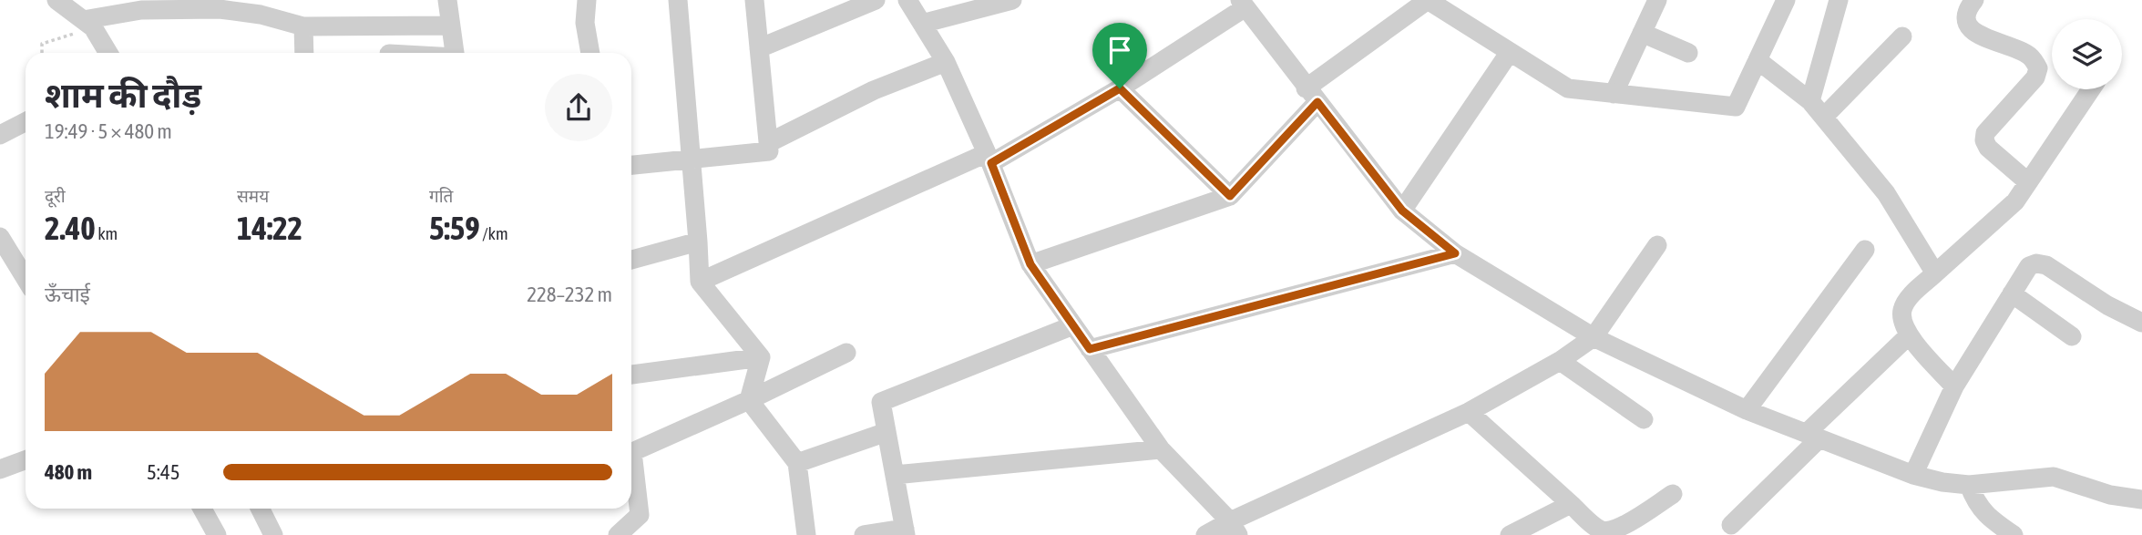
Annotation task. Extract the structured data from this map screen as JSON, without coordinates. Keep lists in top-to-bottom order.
{
  "page": {
    "heading": ["शाम की दौड़", "19:49 · 5 × 480 m"],
    "stats": [
      ["दूरी", "2.40 km"],
      ["समय", "14:22"],
      ["गति", "5:59 /km"]
    ],
    "chart": ["ऊँचाई", "228–232 m"],
    "list": [
      {
        "name": "480 m",
        "note": "5:45"
      }
    ]
  }
}
